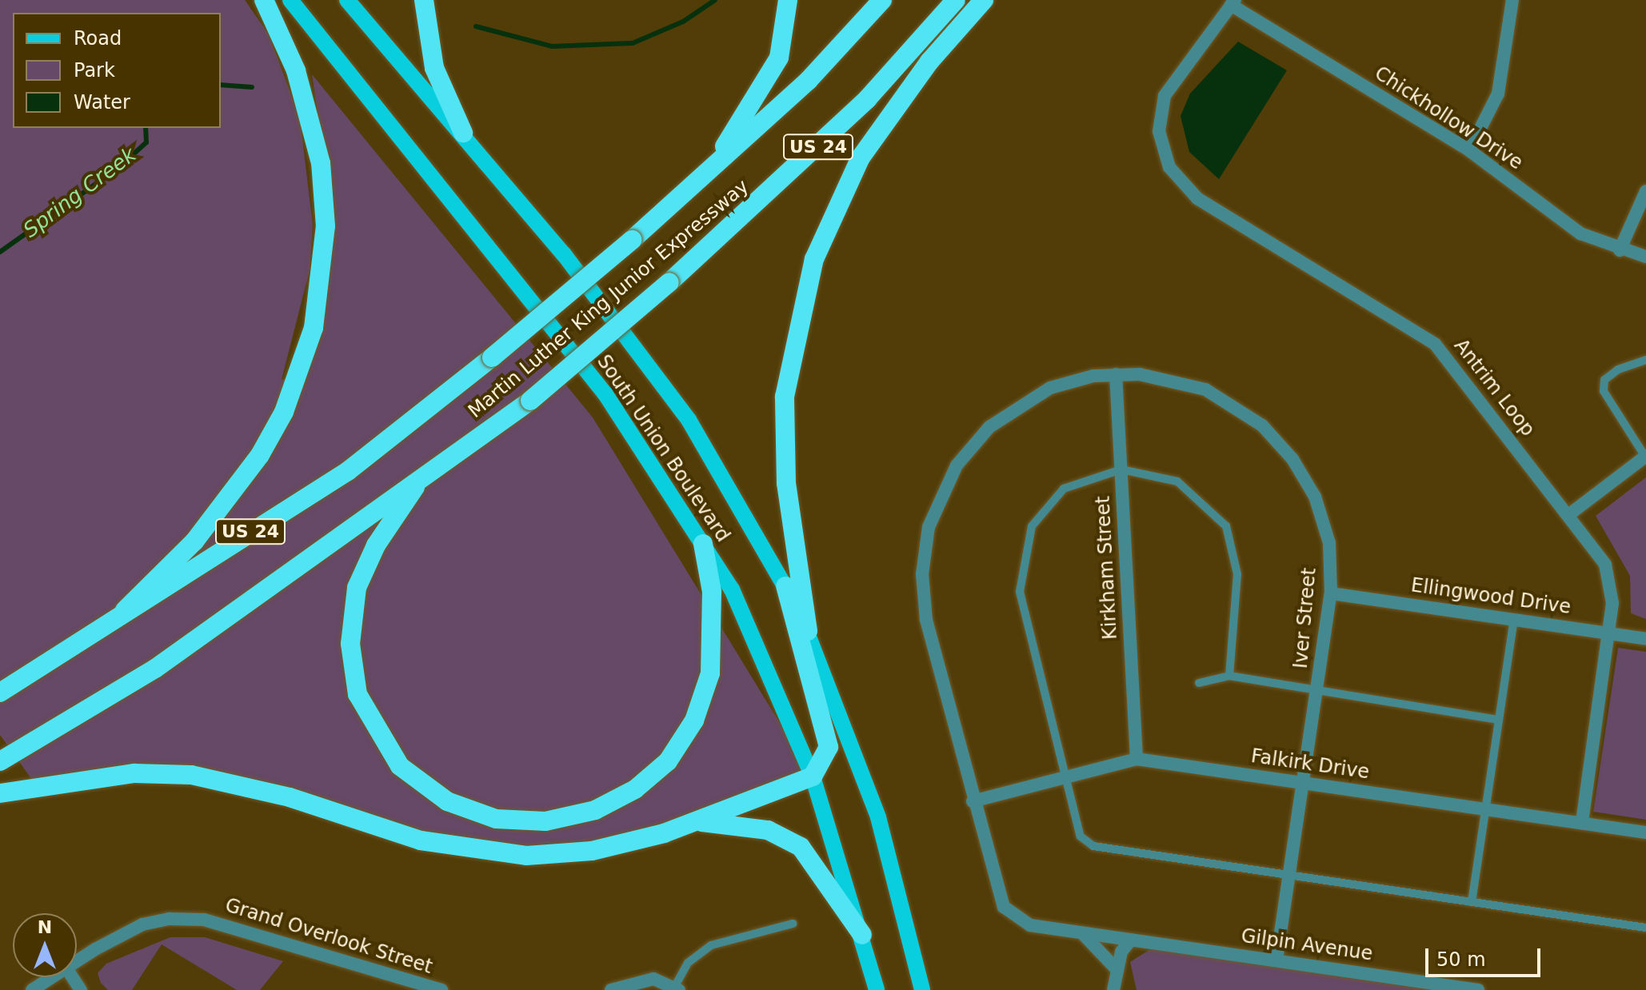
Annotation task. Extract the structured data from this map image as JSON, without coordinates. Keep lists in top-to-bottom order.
{
  "streets": {
    "highway": ["US 24", "Martin Luther King Junior Expressway"],
    "main road": ["South Union Boulevard"],
    "street": [
      "Chickhollow Drive",
      "Antrim Loop",
      "Kirkham Street",
      "Ellingwood Drive",
      "Iver Street",
      "Falkirk Drive",
      "Grand Overlook Street",
      "Gilpin Avenue"
    ]
  },
  "crossings": [
    ["Chickhollow Drive", "Antrim Loop"],
    ["Antrim Loop", "Ellingwood Drive"],
    ["Antrim Loop", "Falkirk Drive"],
    ["Kirkham Street", "Iver Street"],
    ["Kirkham Street", "Falkirk Drive"],
    ["Ellingwood Drive", "Iver Street"],
    ["Iver Street", "Falkirk Drive"],
    ["Iver Street", "Gilpin Avenue"]
  ],
  "water": ["Spring Creek"],
  "legend": ["Road", "Park", "Water"],
  "scale_bar": "50 m",
  "north": "top"
}
